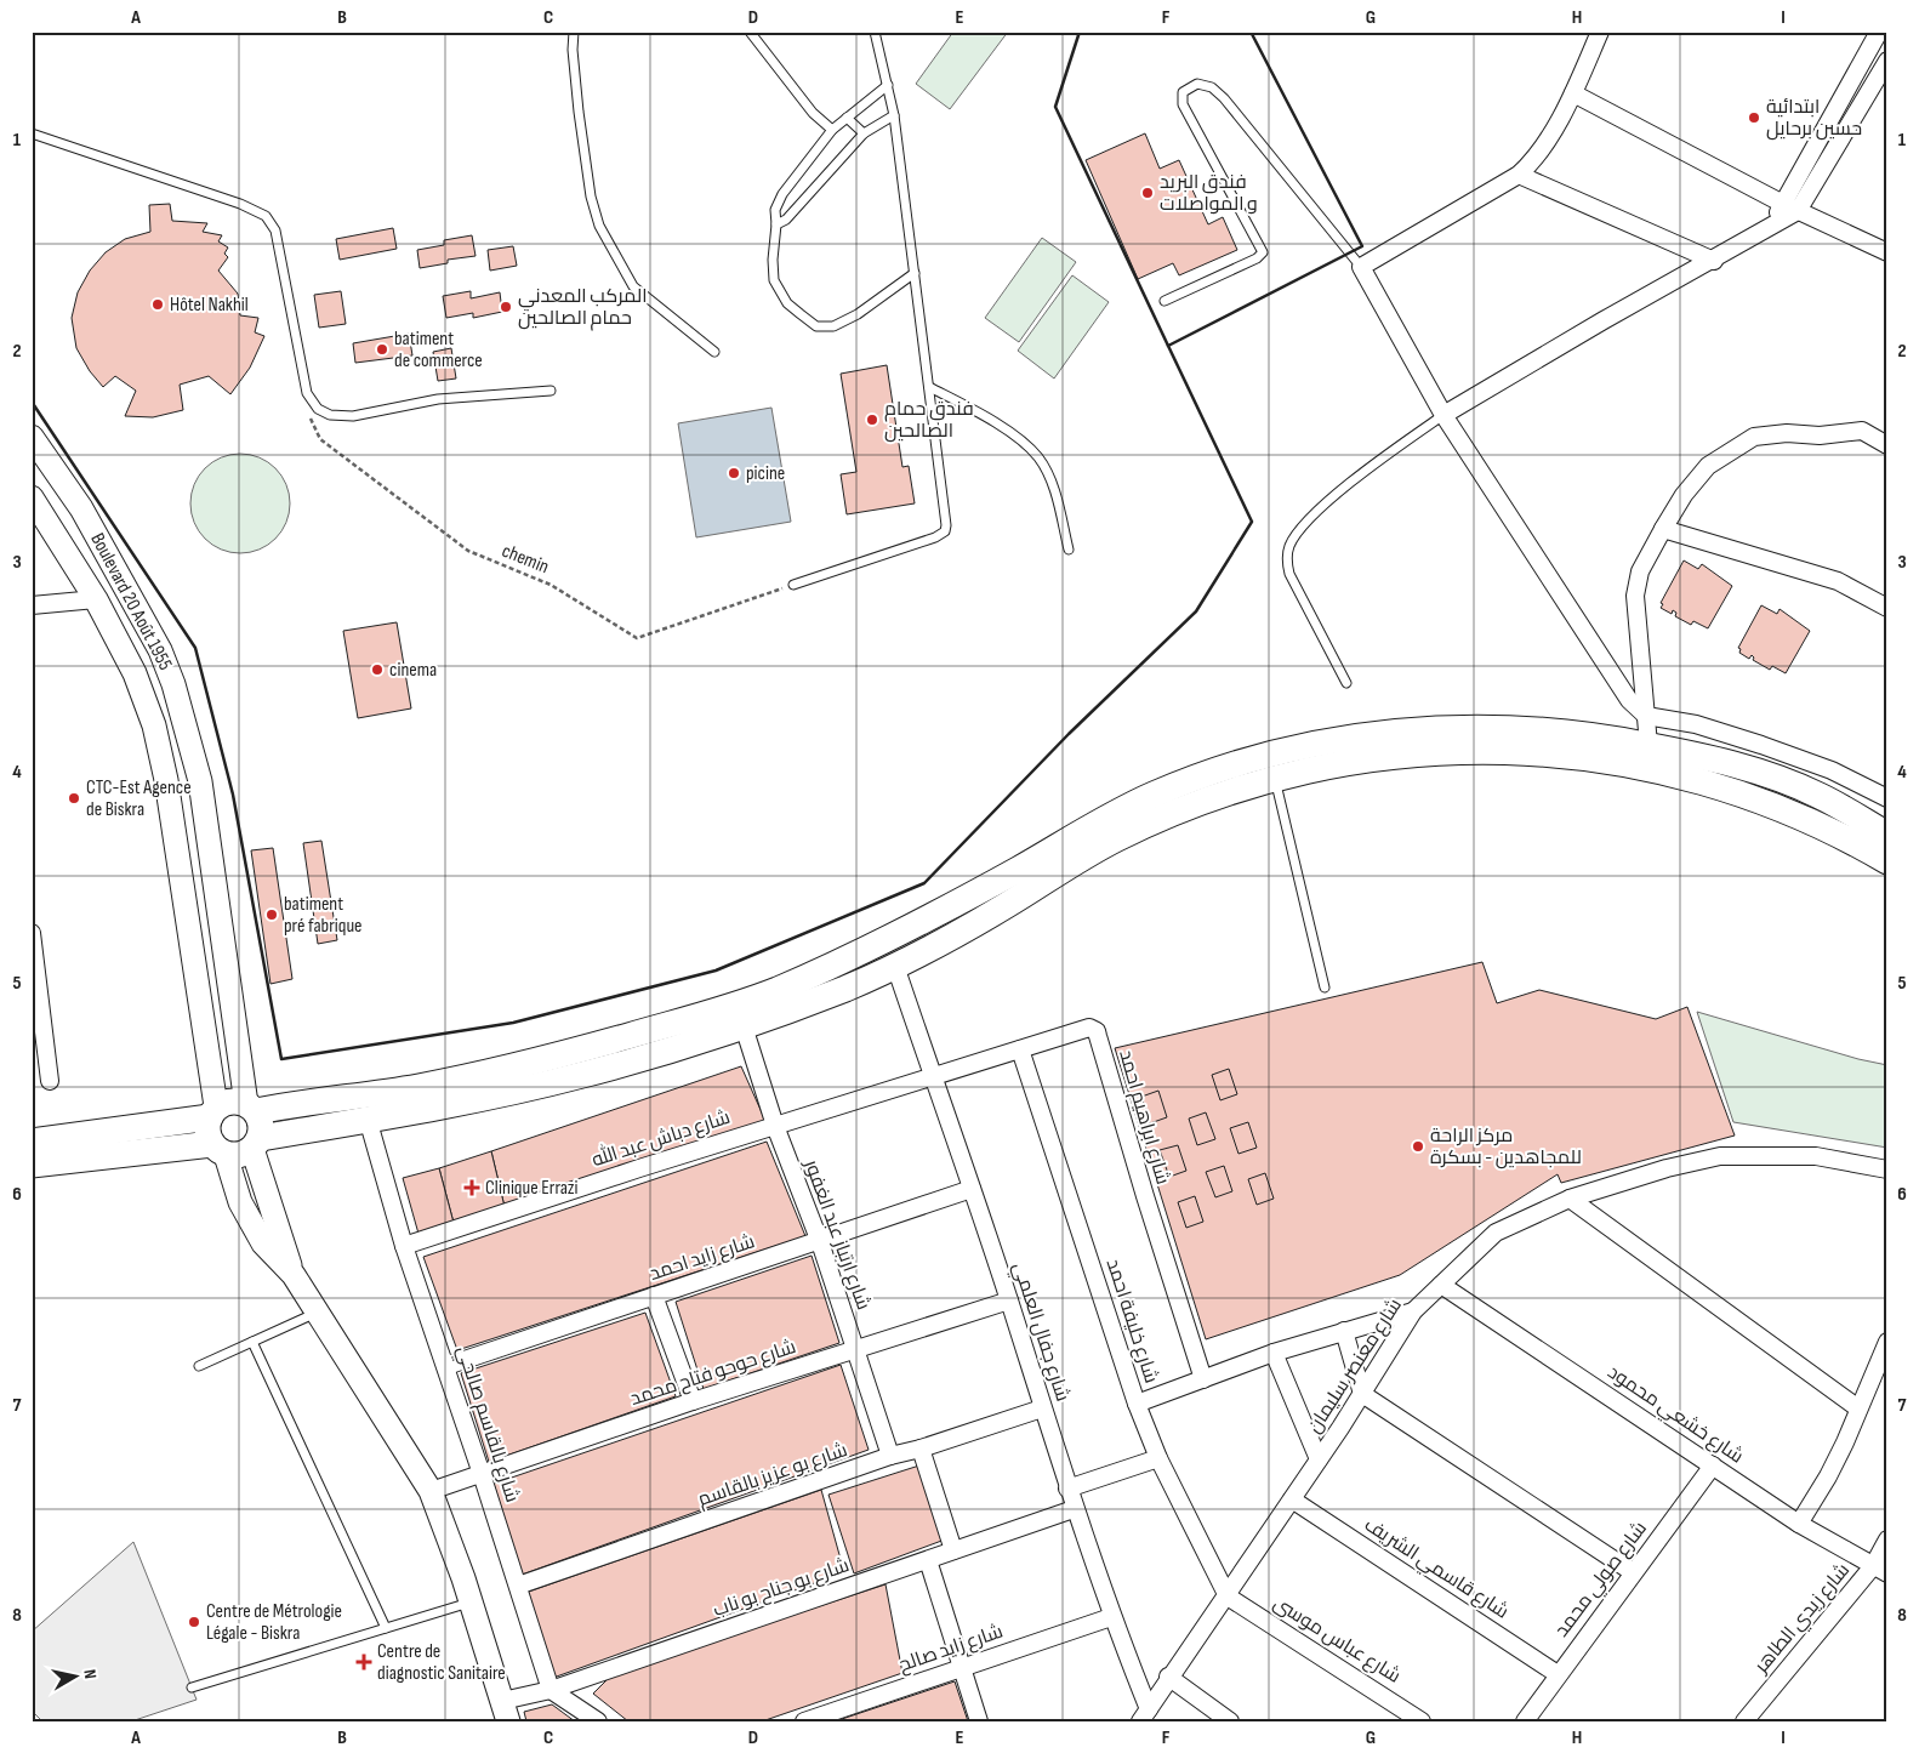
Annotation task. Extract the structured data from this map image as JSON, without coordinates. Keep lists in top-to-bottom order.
{
  "streets": {
    "street": [
      "Boulevard 20 Août 1955",
      "شارع ابراهيم احمد",
      "شارع دباش عبد الله",
      "شارع ارتباز عبد الغفور",
      "شارع زايد احمد",
      "شارع خليفة احمد",
      "شارع جفال العلمي",
      "شارع معنصر سليمان",
      "شارع حوحو فتاح محمد",
      "شارع خشعي محمود",
      "شارع بالقاسم صالحي",
      "شارع بو عزيز بالقاسم",
      "شارع قاسمي الشريف",
      "شارع صولي محمد",
      "شارع بو جناح بو ناب",
      "شارع زيدي الطاهر",
      "شارع عباس موسى",
      "شارع زايد صالح"
    ],
    "path": ["chemin"]
  },
  "crossings": [
    ["شارع ابراهيم احمد", "شارع دباش عبد الله"],
    ["شارع ابراهيم احمد", "شارع خليفة احمد"],
    ["شارع ابراهيم احمد", "شارع جفال العلمي"],
    ["شارع دباش عبد الله", "شارع ارتباز عبد الغفور"],
    ["شارع دباش عبد الله", "شارع جفال العلمي"],
    ["شارع دباش عبد الله", "شارع بالقاسم صالحي"],
    ["شارع ارتباز عبد الغفور", "شارع زايد احمد"],
    ["شارع ارتباز عبد الغفور", "شارع حوحو فتاح محمد"],
    ["شارع ارتباز عبد الغفور", "شارع بو عزيز بالقاسم"],
    ["شارع زايد احمد", "شارع جفال العلمي"],
    ["شارع زايد احمد", "شارع بالقاسم صالحي"],
    ["شارع خليفة احمد", "شارع معنصر سليمان"],
    ["شارع خليفة احمد", "شارع عباس موسى"],
    ["شارع جفال العلمي", "شارع معنصر سليمان"],
    ["شارع جفال العلمي", "شارع حوحو فتاح محمد"],
    ["شارع جفال العلمي", "شارع بو عزيز بالقاسم"],
    ["شارع جفال العلمي", "شارع بو جناح بو ناب"],
    ["شارع جفال العلمي", "شارع زايد صالح"],
    ["شارع معنصر سليمان", "شارع خشعي محمود"],
    ["شارع معنصر سليمان", "شارع قاسمي الشريف"],
    ["شارع معنصر سليمان", "شارع عباس موسى"],
    ["شارع حوحو فتاح محمد", "شارع بالقاسم صالحي"],
    ["شارع خشعي محمود", "شارع صولي محمد"],
    ["شارع خشعي محمود", "شارع زيدي الطاهر"],
    ["شارع بالقاسم صالحي", "شارع بو عزيز بالقاسم"],
    ["شارع بالقاسم صالحي", "شارع بو جناح بو ناب"],
    ["شارع قاسمي الشريف", "شارع صولي محمد"]
  ],
  "places": {
    "other": [
      "ابتدائية حسين برحايل",
      "فندق البريد و المواصلات",
      "Hôtel Nakhil",
      "المركب المعدني حمام الصالحين",
      "batiment de commerce",
      "فندق حمام الصالحين",
      "picine",
      "cinema",
      "CTC-Est Agence de Biskra",
      "batiment pré fabrique",
      "مركز الراحة للمجاهدين - بسكرة",
      "Centre de Métrologie Légale - Biskra"
    ],
    "health": ["Clinique Errazi", "Centre de diagnostic Sanitaire"]
  },
  "north": "right",
  "grid": {
    "columns": [
      "A",
      "B",
      "C",
      "D",
      "E",
      "F",
      "G",
      "H",
      "I"
    ],
    "rows": [
      "1",
      "2",
      "3",
      "4",
      "5",
      "6",
      "7",
      "8"
    ]
  }
}
